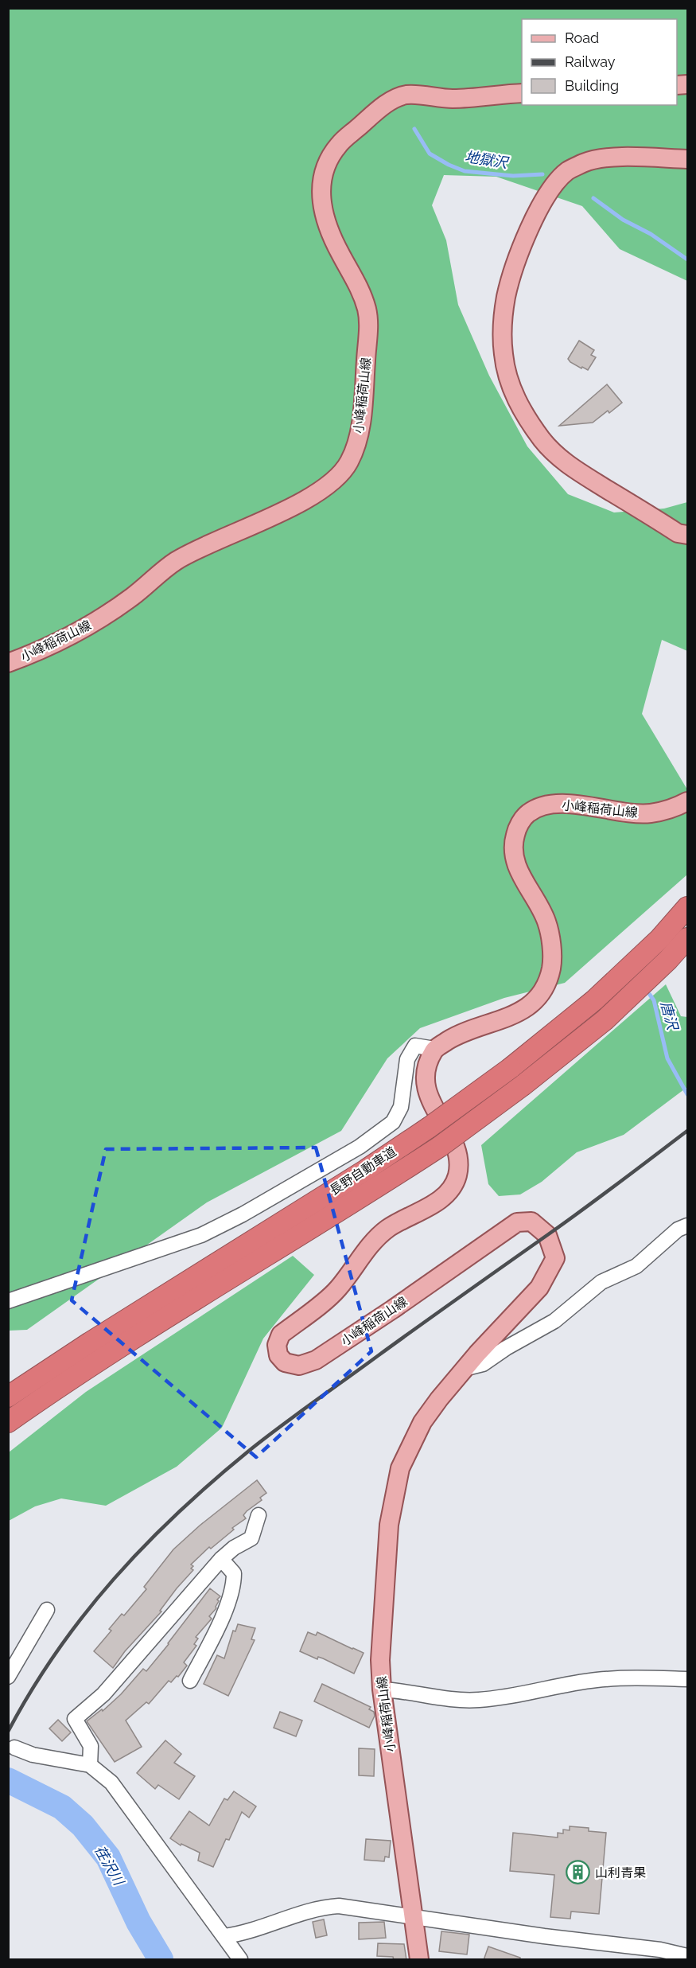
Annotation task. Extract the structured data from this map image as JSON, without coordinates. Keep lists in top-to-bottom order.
{
  "streets": {
    "highway": ["長野自動車道"],
    "main road": ["小峰稲荷山線"]
  },
  "water": ["地獄沢", "唐沢", "荏沢川"],
  "places": {
    "building": ["山利青果"]
  },
  "legend": ["Road", "Railway", "Building"]
}
